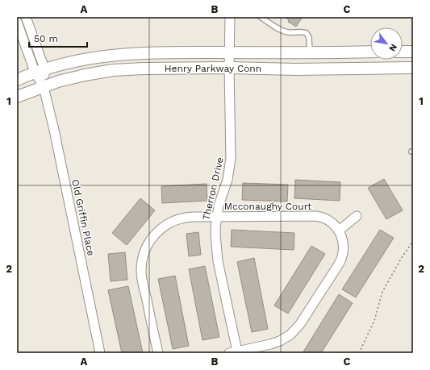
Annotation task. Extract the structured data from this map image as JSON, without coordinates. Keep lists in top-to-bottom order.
{
  "streets": {
    "street": [
      "Henry Parkway Conn",
      "Therron Drive",
      "Mcconaughy Court",
      "Old Griffin Place"
    ]
  },
  "crossings": [
    ["Henry Parkway Conn", "Therron Drive"],
    ["Henry Parkway Conn", "Old Griffin Place"],
    ["Therron Drive", "Mcconaughy Court"]
  ],
  "scale_bar": "50 m",
  "north": "bottom right",
  "grid": {
    "columns": ["A", "B", "C"],
    "rows": ["1", "2"]
  }
}
